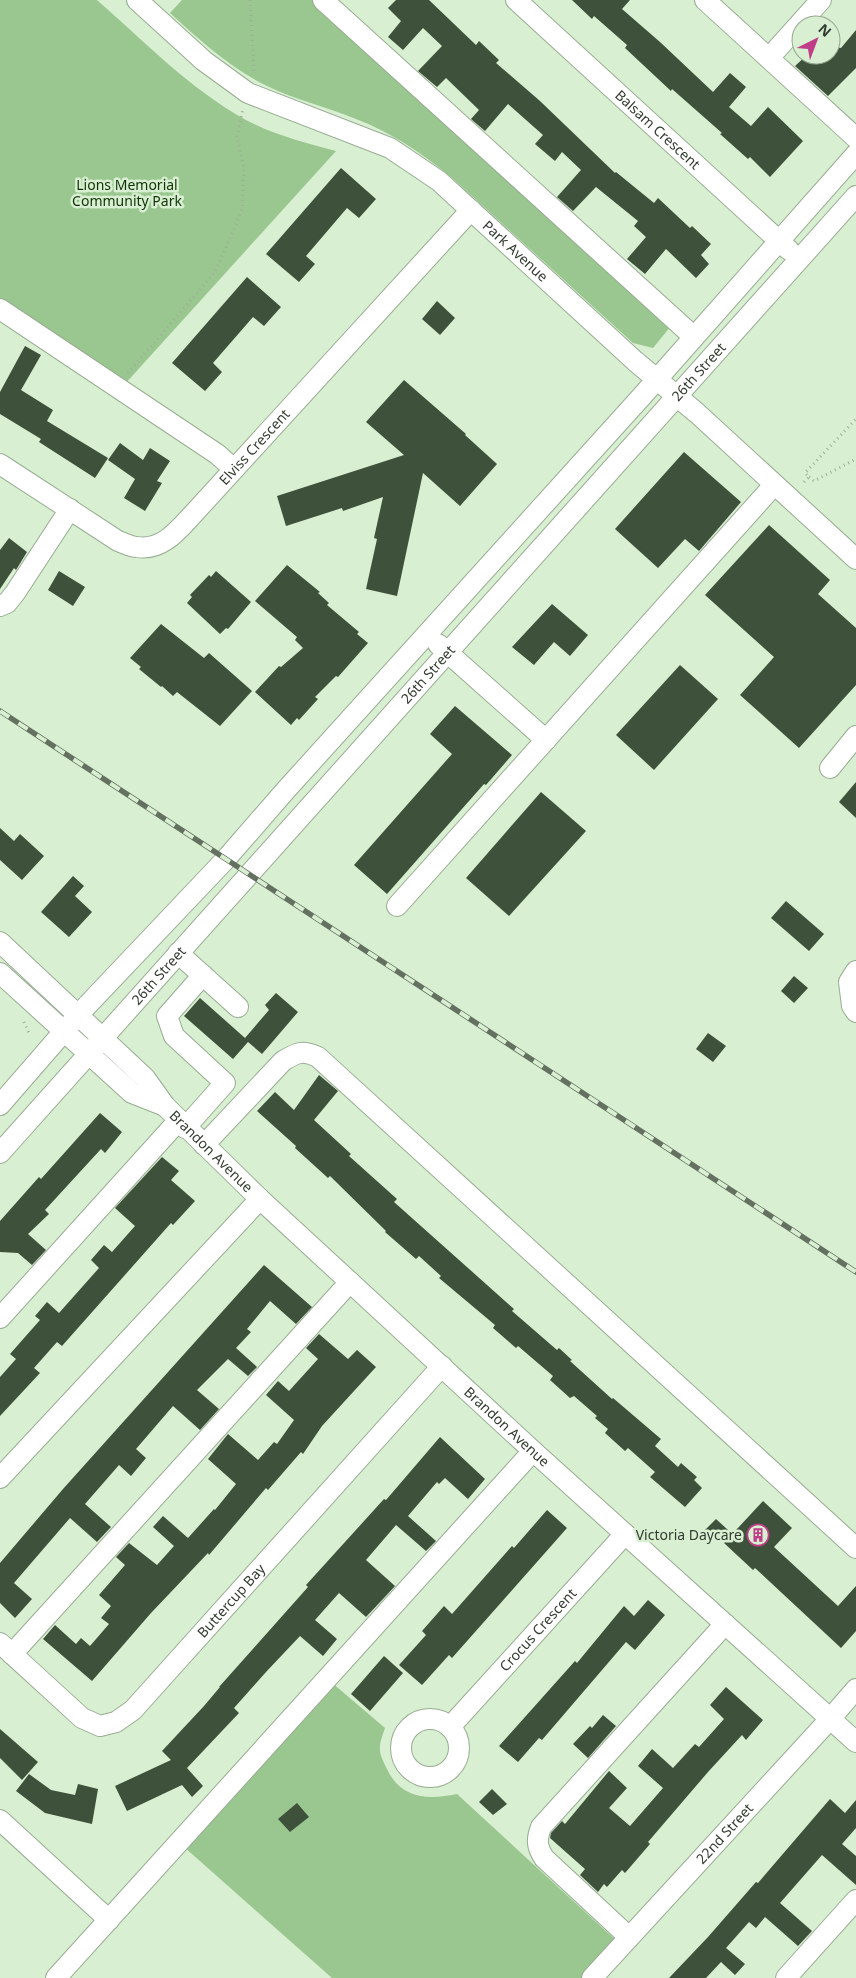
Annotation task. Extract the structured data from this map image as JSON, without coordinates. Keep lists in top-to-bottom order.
{
  "streets": {
    "street": [
      "Balsam Crescent",
      "Park Avenue",
      "26th Street",
      "Elviss Crescent",
      "Brandon Avenue",
      "Buttercup Bay",
      "Crocus Crescent",
      "22nd Street"
    ]
  },
  "crossings": [
    ["Balsam Crescent", "26th Street"],
    ["Park Avenue", "26th Street"],
    ["Park Avenue", "Elviss Crescent"],
    ["26th Street", "Brandon Avenue"],
    ["Brandon Avenue", "Buttercup Bay"],
    ["Brandon Avenue", "Crocus Crescent"],
    ["Brandon Avenue", "22nd Street"]
  ],
  "parks": ["Lions Memorial Community Park"],
  "places": {
    "building": ["Victoria Daycare"]
  },
  "north": "top right"
}
